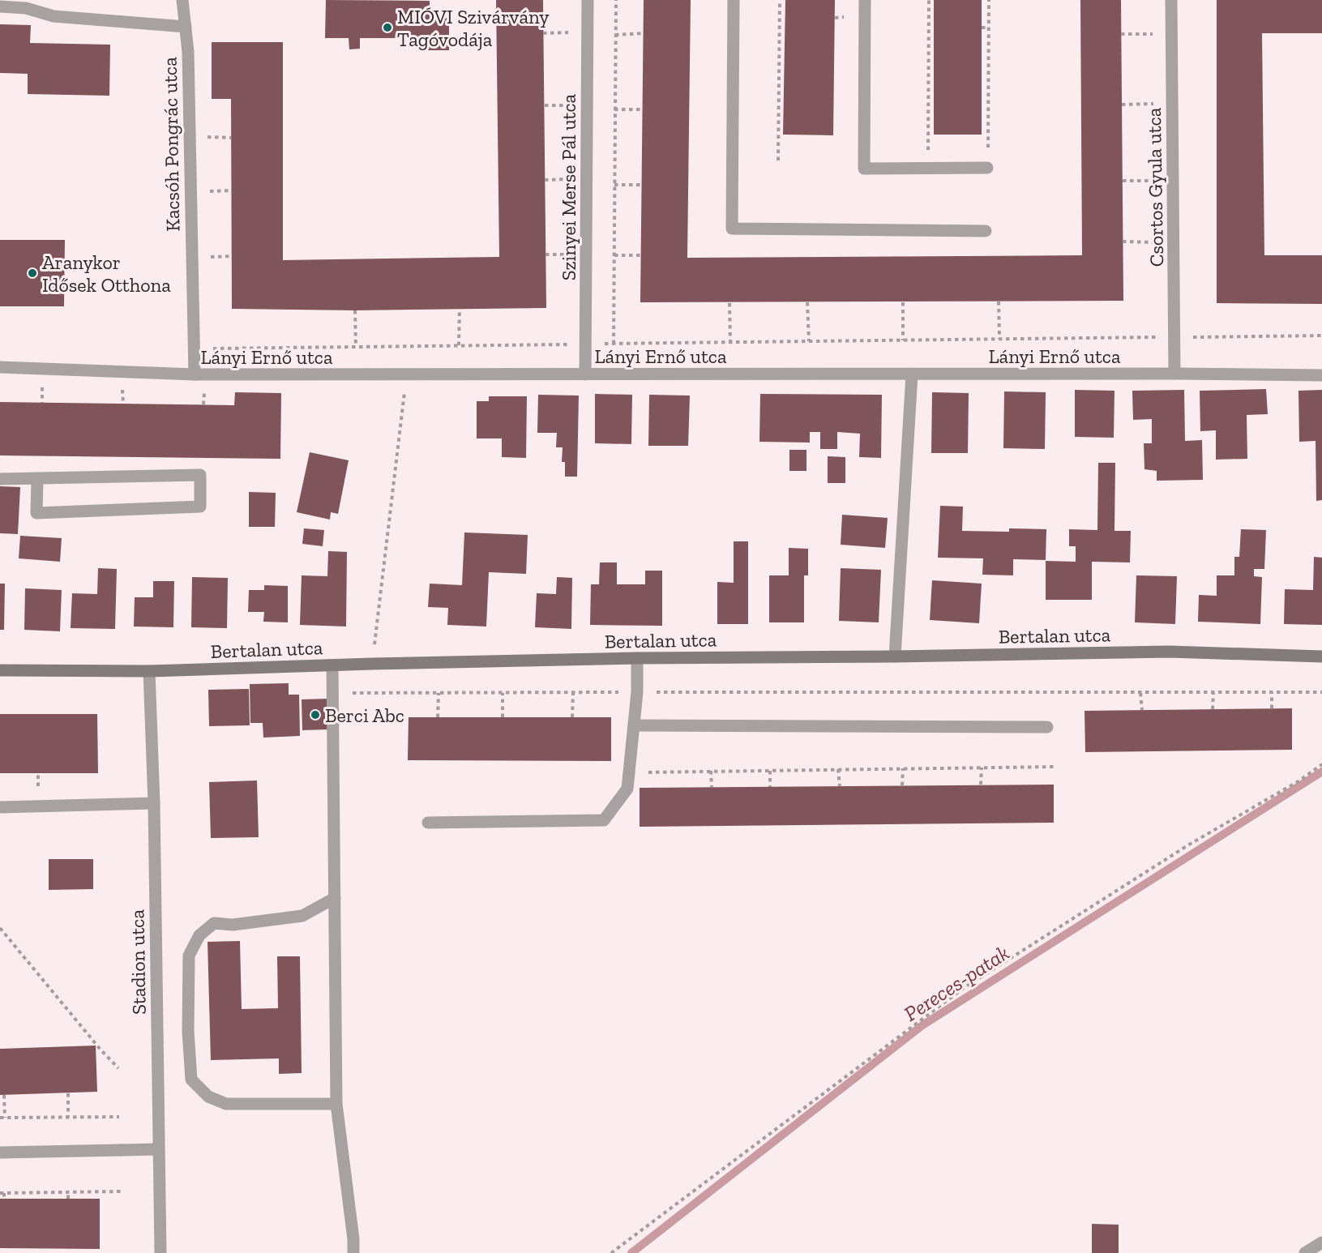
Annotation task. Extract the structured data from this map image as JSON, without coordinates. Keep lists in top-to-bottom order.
{
  "streets": {
    "street": [
      "Kacsóh Pongrác utca",
      "Szinyei Merse Pál utca",
      "Csortos Gyula utca",
      "Lányi Ernő utca",
      "Bertalan utca",
      "Stadion utca"
    ]
  },
  "crossings": [
    ["Kacsóh Pongrác utca", "Lányi Ernő utca"],
    ["Szinyei Merse Pál utca", "Lányi Ernő utca"],
    ["Csortos Gyula utca", "Lányi Ernő utca"],
    ["Bertalan utca", "Stadion utca"]
  ],
  "water": ["Pereces-patak"],
  "places": ["MIÓVI Szivárvány Tagóvodája", "Aranykor Idősek Otthona", "Berci Abc"]
}
